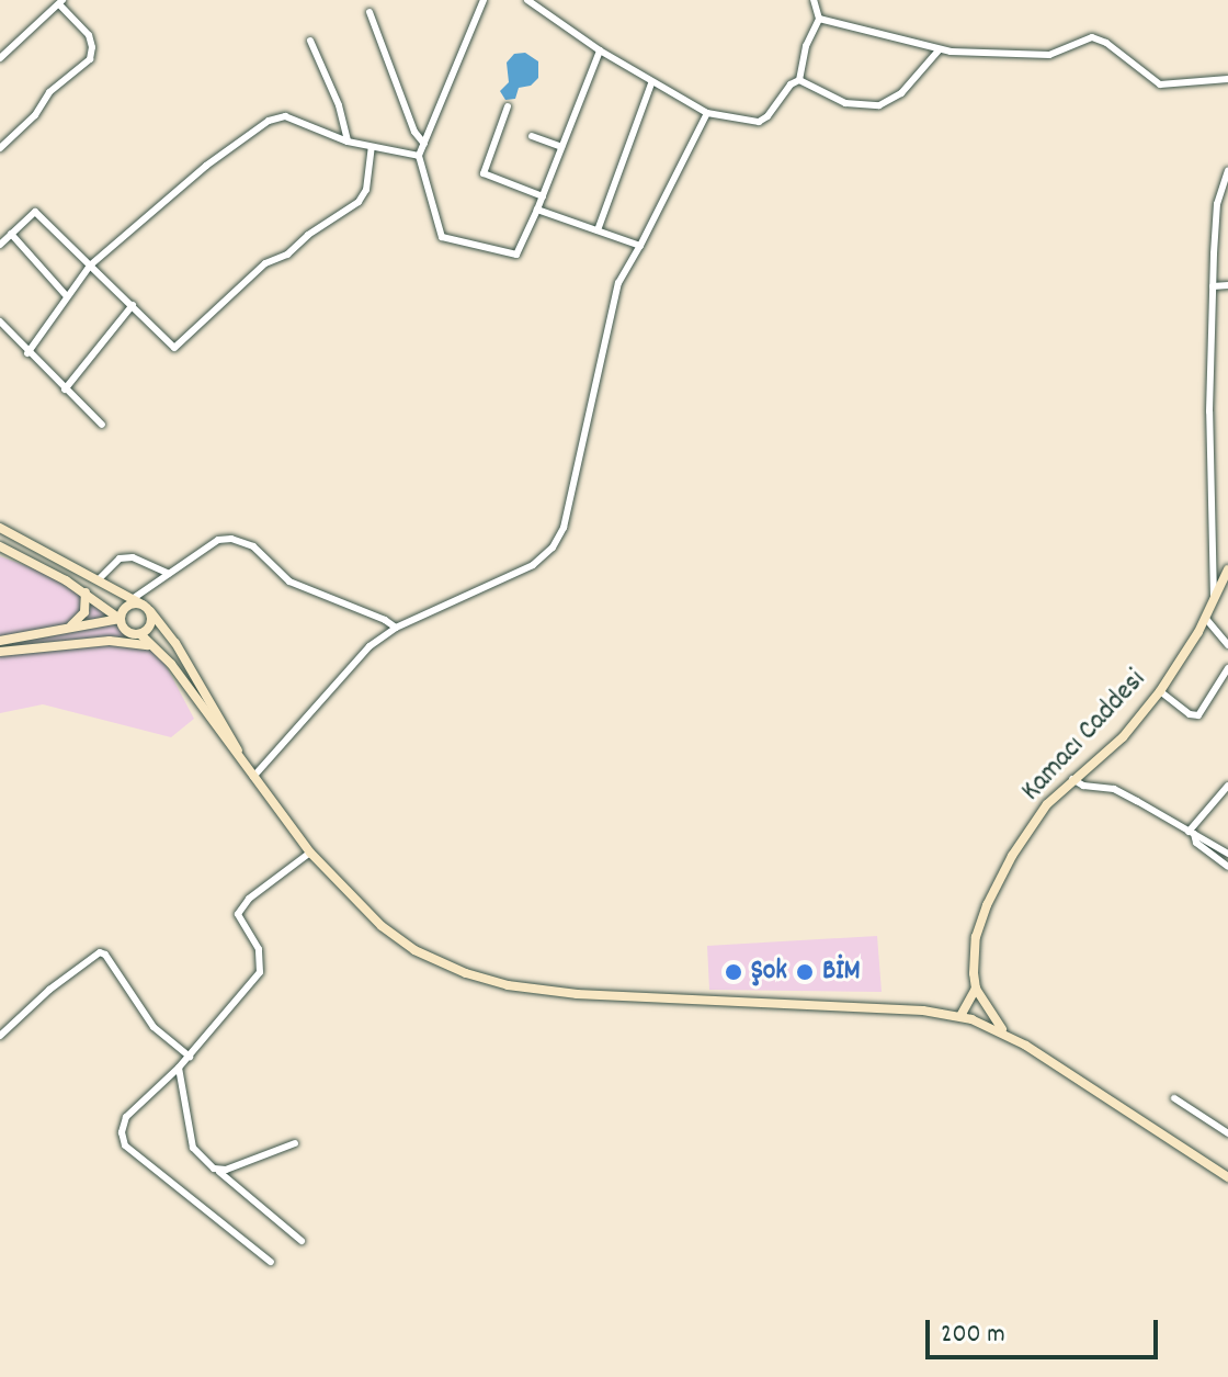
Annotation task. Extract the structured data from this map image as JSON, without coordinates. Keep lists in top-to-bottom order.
{
  "streets": {
    "main road": ["Kamacı Caddesi"]
  },
  "places": ["Şok", "BİM"],
  "scale_bar": "200 m"
}
